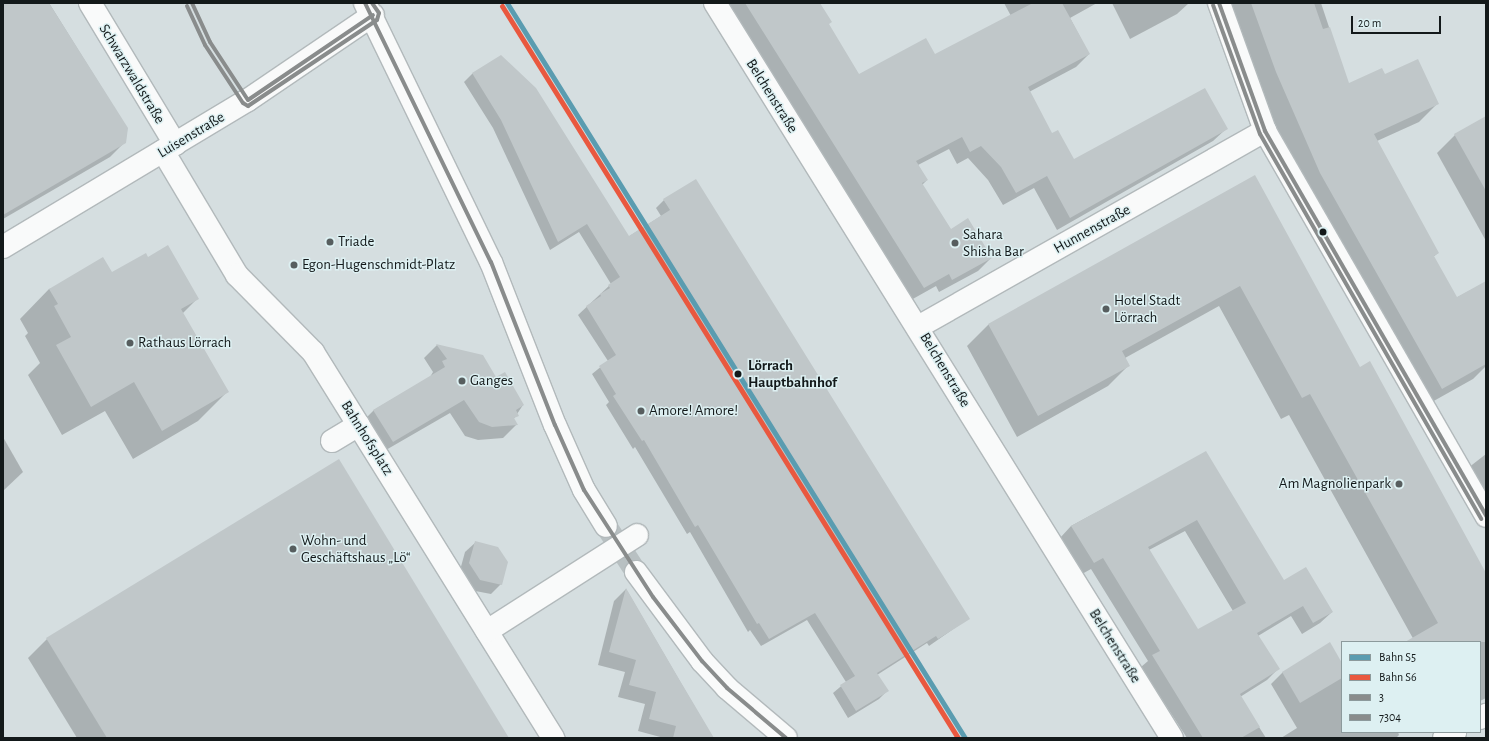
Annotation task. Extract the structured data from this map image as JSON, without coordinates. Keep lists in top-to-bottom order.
{
  "streets": {
    "street": [
      "Schwarzwaldstraße",
      "Belchenstraße",
      "Luisenstraße",
      "Hunnenstraße",
      "Bahnhofsplatz"
    ]
  },
  "crossings": [
    ["Schwarzwaldstraße", "Luisenstraße"],
    ["Schwarzwaldstraße", "Bahnhofsplatz"],
    ["Belchenstraße", "Hunnenstraße"],
    ["Luisenstraße", "Bahnhofsplatz"]
  ],
  "places": [
    "Triade",
    "Sahara Shisha Bar",
    "Egon-Hugenschmidt-Platz",
    "Hotel Stadt Lörrach",
    "Rathaus Lörrach",
    "Lörrach Hauptbahnhof",
    "Ganges",
    "Amore! Amore!",
    "Am Magnolienpark",
    "Wohn- und Geschäftshaus „Lö“"
  ],
  "lines": [
    "rail line S5",
    "transit line 3",
    "transit line 7304",
    "rail line S6"
  ],
  "legend": [
    "Bahn S5",
    "Bahn S6",
    "3",
    "7304"
  ],
  "scale_bar": "20 m"
}
